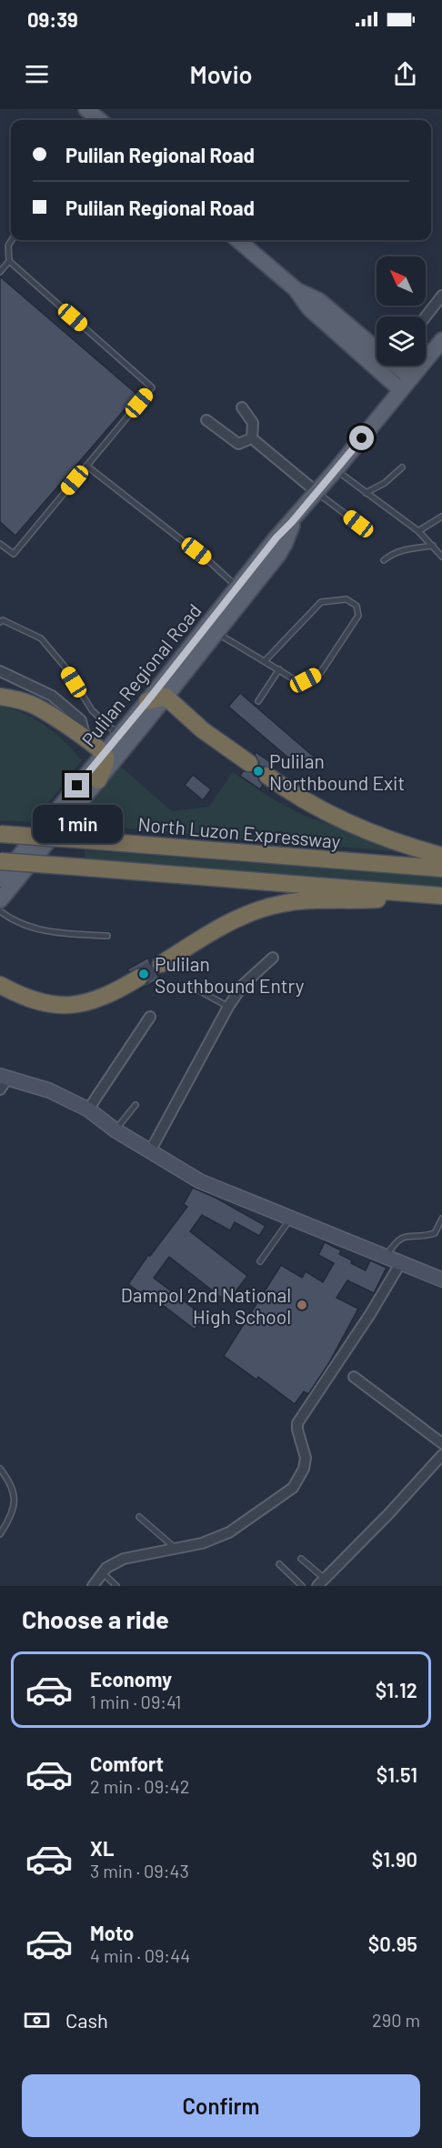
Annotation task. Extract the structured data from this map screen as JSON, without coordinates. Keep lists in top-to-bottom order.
{
  "streets": {
    "highway": ["North Luzon Expressway"],
    "main road": ["Pulilan Regional Road"]
  },
  "places": ["Pulilan Northbound Exit", "Pulilan Southbound Entry", "Dampol 2nd National High School"],
  "north": "top left",
  "page": {
    "status": "09:39",
    "header": "Movio",
    "banner": ["Pulilan Regional Road", "Pulilan Regional Road"],
    "bubble": "1 min",
    "heading": "Choose a ride",
    "list": [
      {
        "name": "Economy",
        "note": "1 min · 09:41",
        "value": "$1.12"
      },
      {
        "name": "Comfort",
        "note": "2 min · 09:42",
        "value": "$1.51"
      },
      {
        "name": "XL",
        "note": "3 min · 09:43",
        "value": "$1.90"
      },
      {
        "name": "Moto",
        "note": "4 min · 09:44",
        "value": "$0.95"
      }
    ],
    "pay": ["Cash", "290 m"],
    "buttons": "Confirm"
  }
}
